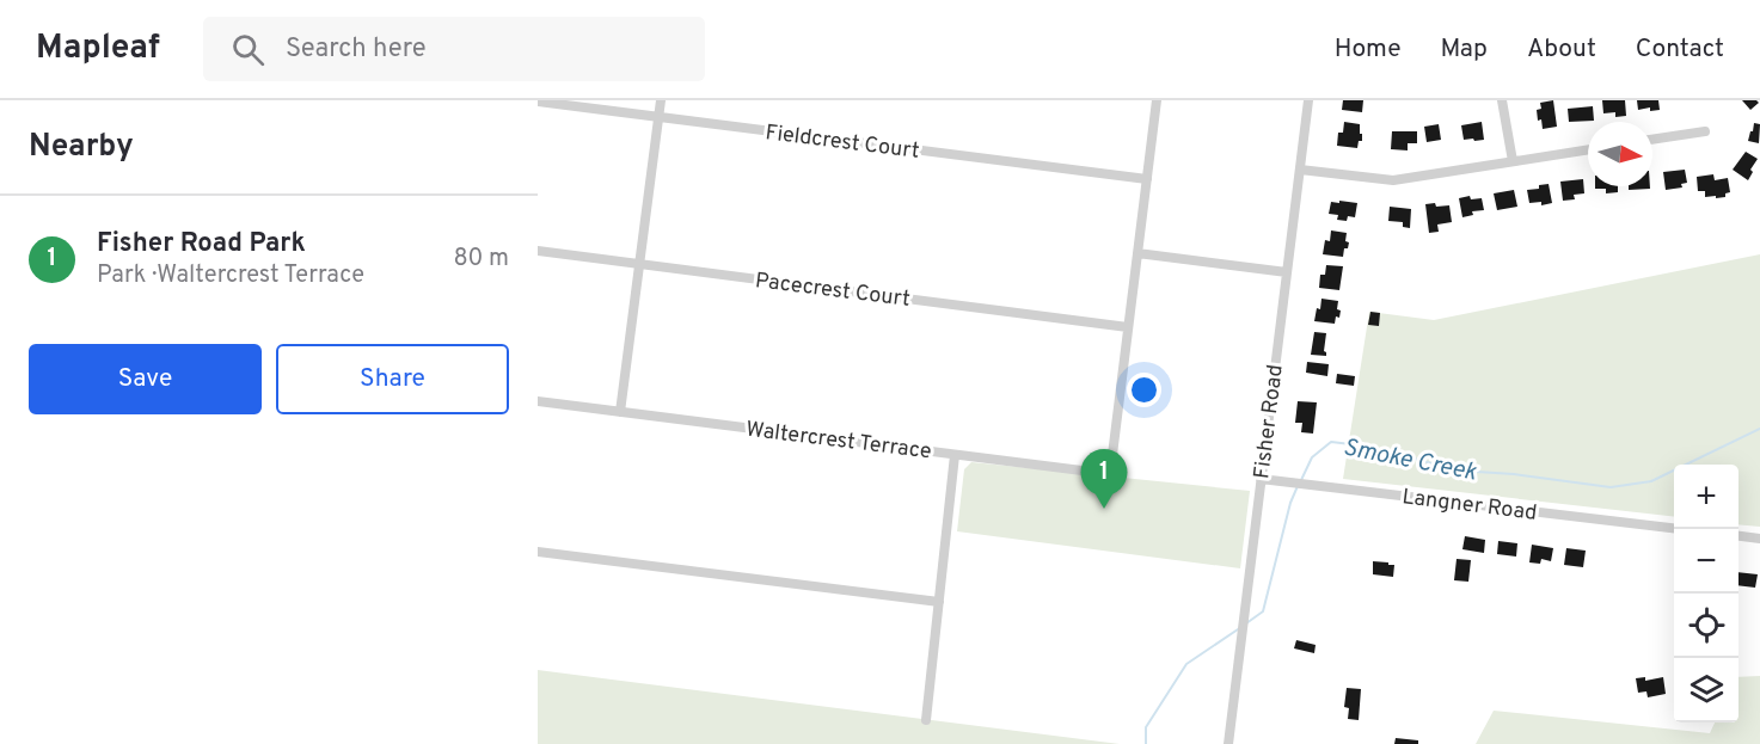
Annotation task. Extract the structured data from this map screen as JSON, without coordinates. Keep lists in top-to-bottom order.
{
  "streets": {
    "street": [
      "Fieldcrest Court",
      "Pacecrest Court",
      "Fisher Road",
      "Waltercrest Terrace",
      "Langner Road"
    ]
  },
  "crossings": [
    ["Pacecrest Court", "Waltercrest Terrace"],
    ["Fisher Road", "Langner Road"]
  ],
  "water": ["Smoke Creek"],
  "north": "right",
  "page": {
    "header": "Mapleaf",
    "search": "Search here",
    "nav": [
      "Home",
      "Map",
      "About",
      "Contact"
    ],
    "heading": "Nearby",
    "list": [
      {
        "mark": "1",
        "name": "Fisher Road Park",
        "note": "Park · Waltercrest Terrace",
        "value": "80 m"
      }
    ],
    "buttons": ["Save", "Share"],
    "pins": "1",
    "map_buttons": ["+", "−"]
  }
}
